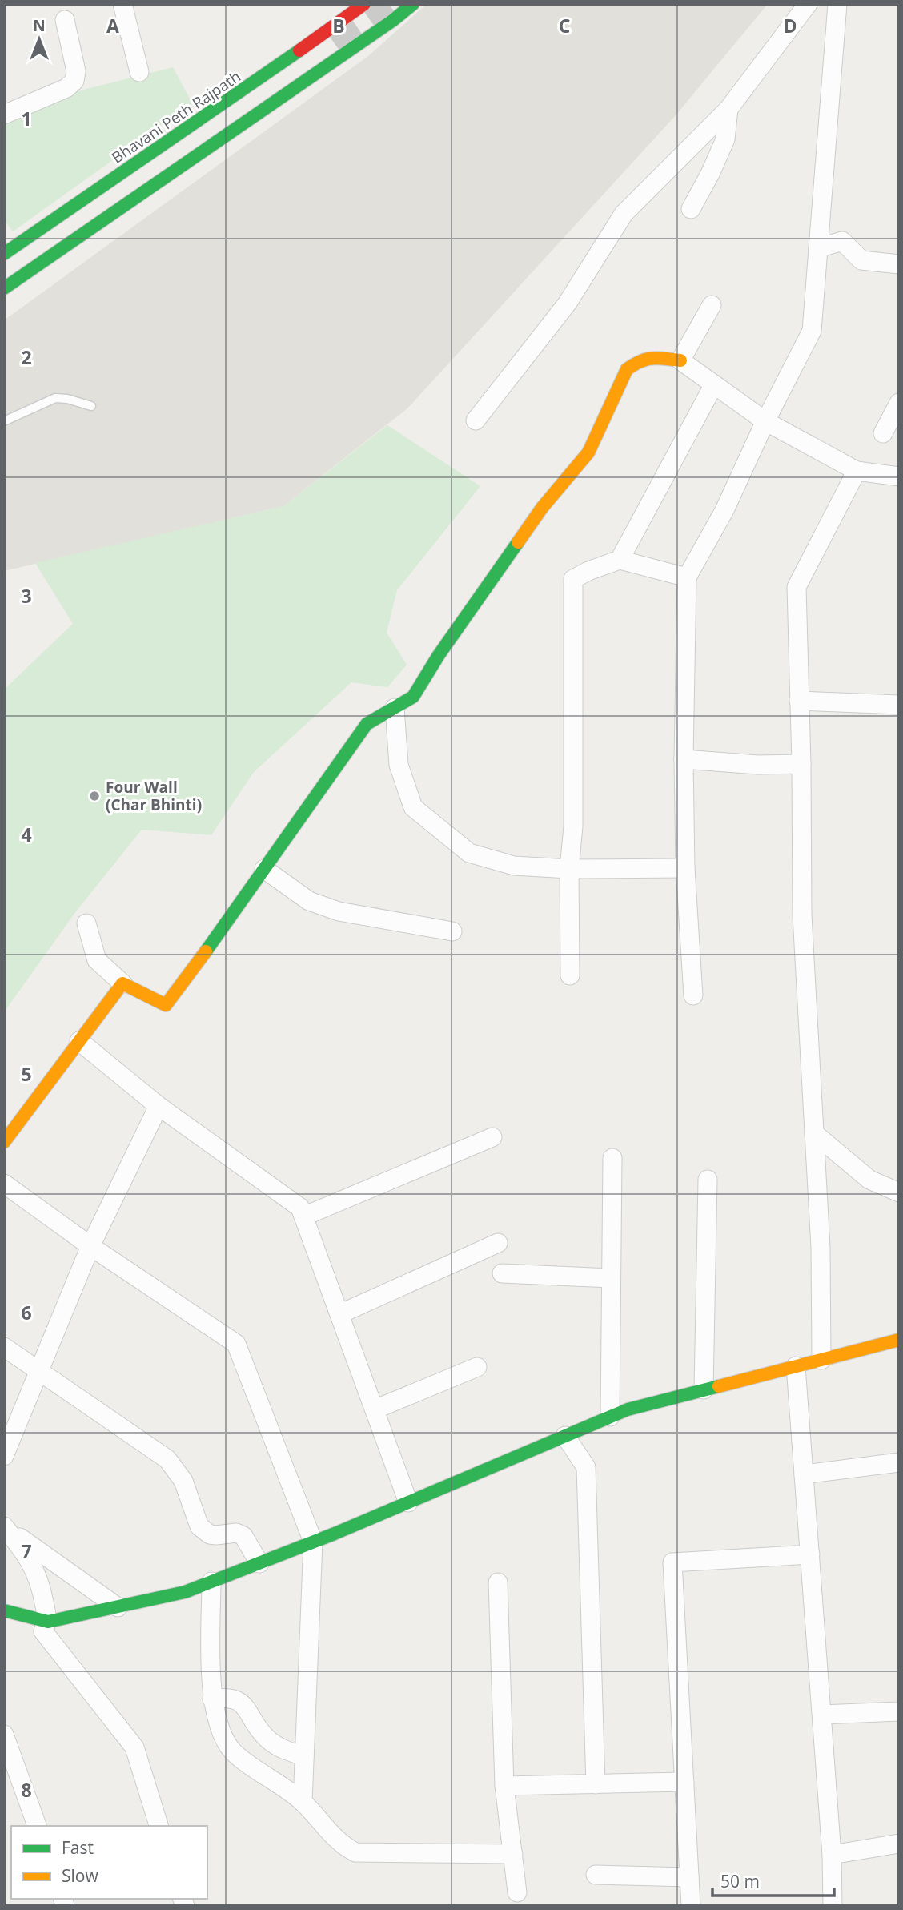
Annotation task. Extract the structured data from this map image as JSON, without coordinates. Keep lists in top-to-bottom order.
{
  "streets": {
    "street": ["Bhavani Peth Rajpath"]
  },
  "places": ["Four Wall (Char Bhinti)"],
  "legend": ["Fast", "Slow"],
  "scale_bar": "50 m",
  "north": "top",
  "grid": {
    "columns": [
      "A",
      "B",
      "C",
      "D"
    ],
    "rows": [
      "1",
      "2",
      "3",
      "4",
      "5",
      "6",
      "7",
      "8"
    ]
  }
}
